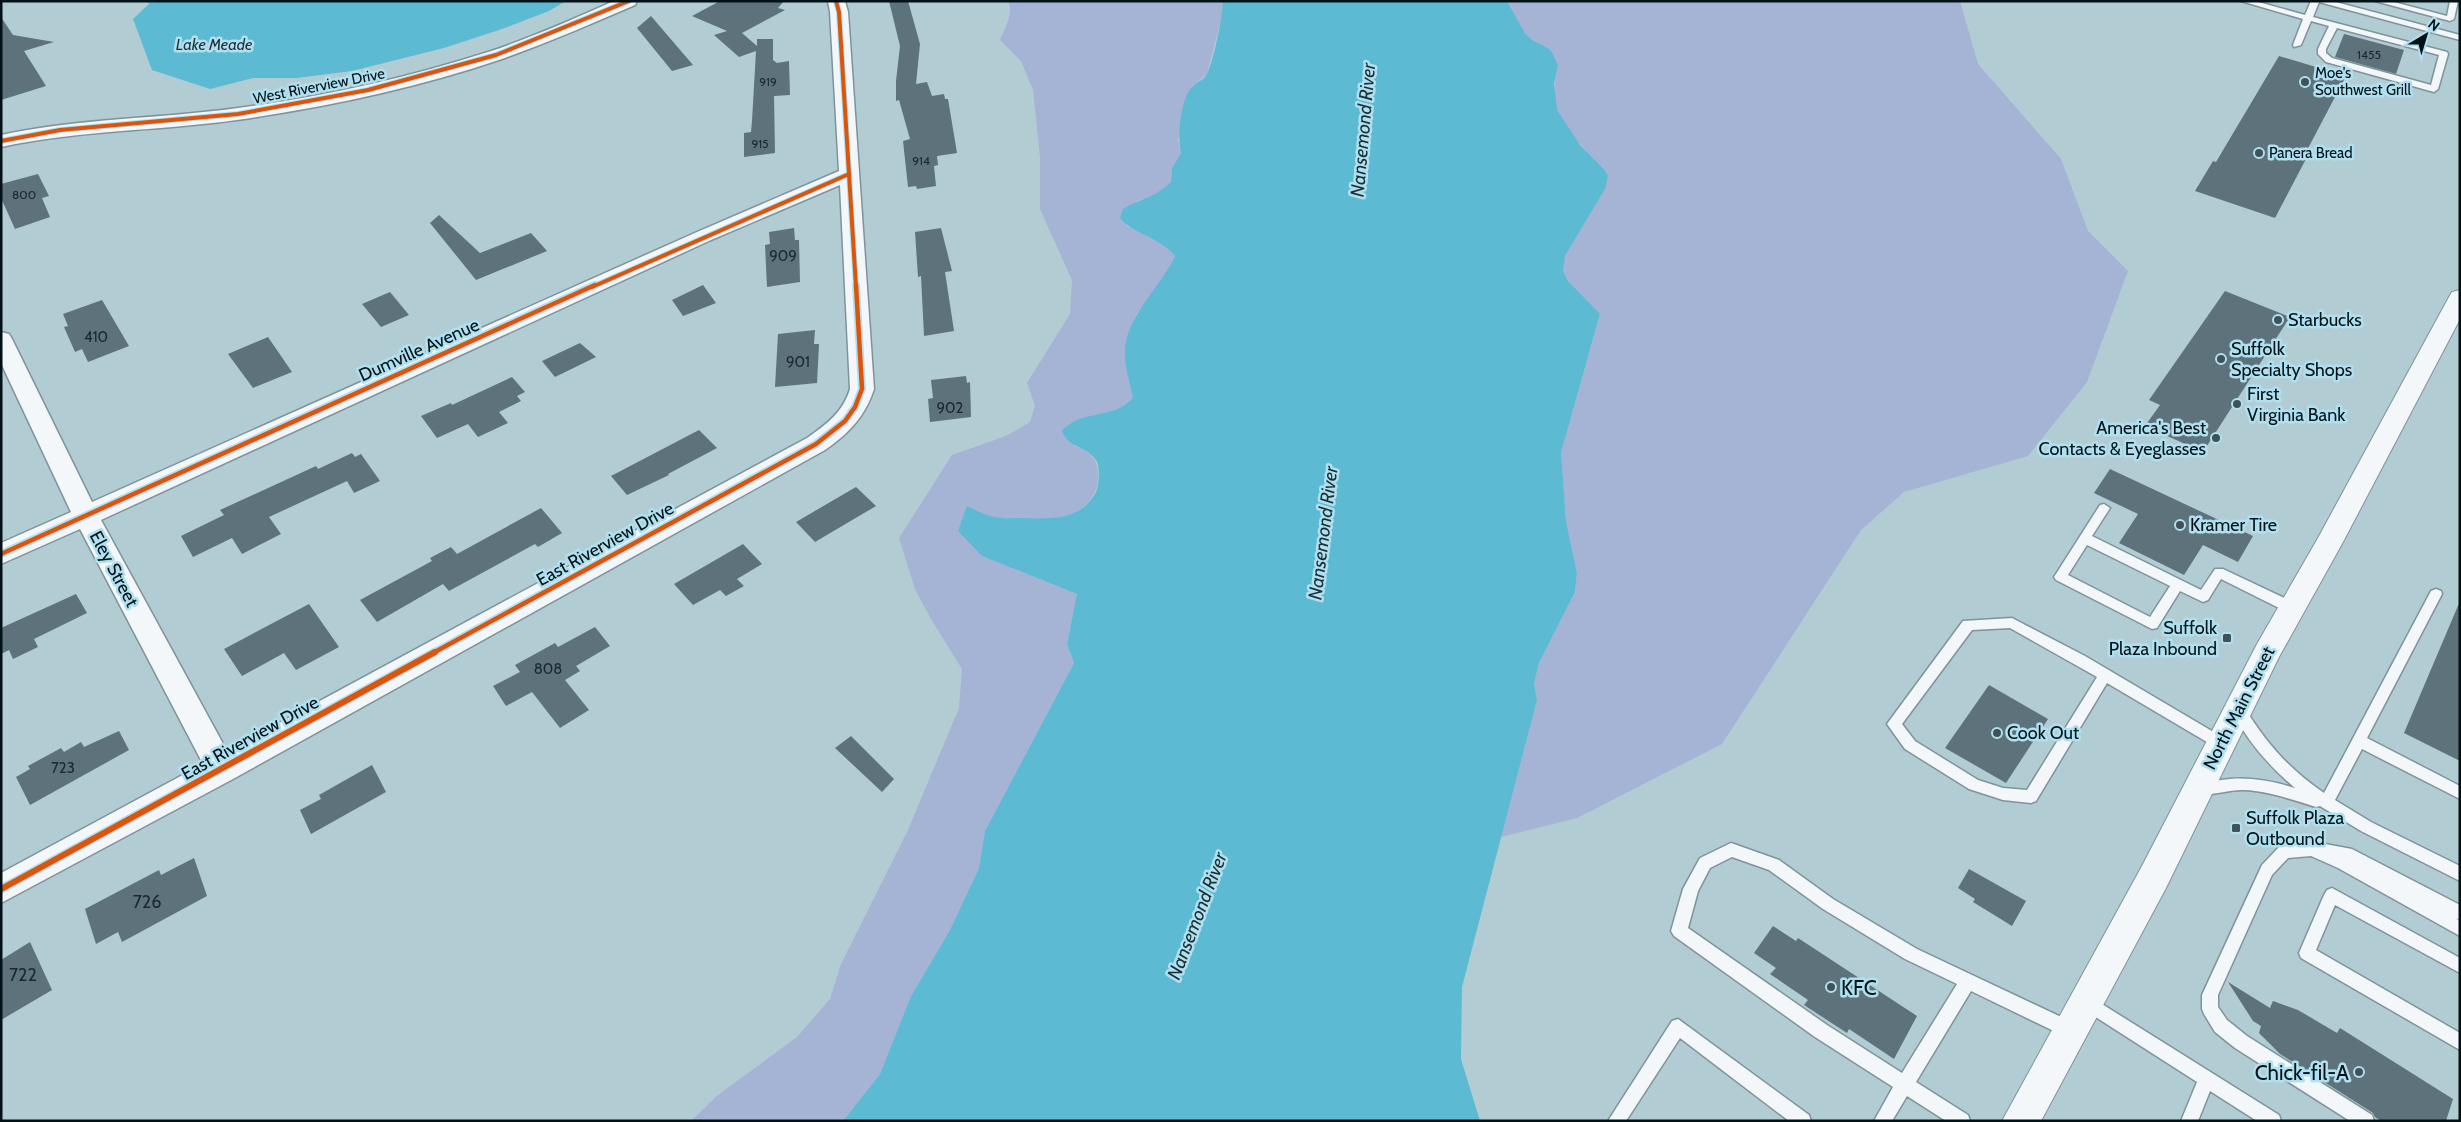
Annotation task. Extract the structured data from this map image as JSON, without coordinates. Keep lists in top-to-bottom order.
{
  "streets": {
    "main road": ["North Main Street"],
    "street": [
      "West Riverview Drive",
      "Dumville Avenue",
      "East Riverview Drive",
      "Eley Street"
    ]
  },
  "crossings": [
    ["Dumville Avenue", "East Riverview Drive"],
    ["Dumville Avenue", "Eley Street"],
    ["East Riverview Drive", "Eley Street"]
  ],
  "water": ["Lake Meade", "Nansemond River"],
  "places": {
    "other": [
      "Moe's Southwest Grill",
      "Panera Bread",
      "Starbucks",
      "Suffolk Specialty Shops",
      "First Virginia Bank",
      "America's Best Contacts & Eyeglasses",
      "Kramer Tire",
      "Cook Out",
      "KFC",
      "Chick-fil-A"
    ],
    "transit": ["Suffolk Plaza Inbound", "Suffolk Plaza Outbound"]
  },
  "house_numbers": [
    "1455",
    "919",
    "915",
    "914",
    "800",
    "909",
    "410",
    "901",
    "902",
    "808",
    "723",
    "726",
    "722"
  ],
  "north": "top right"
}
